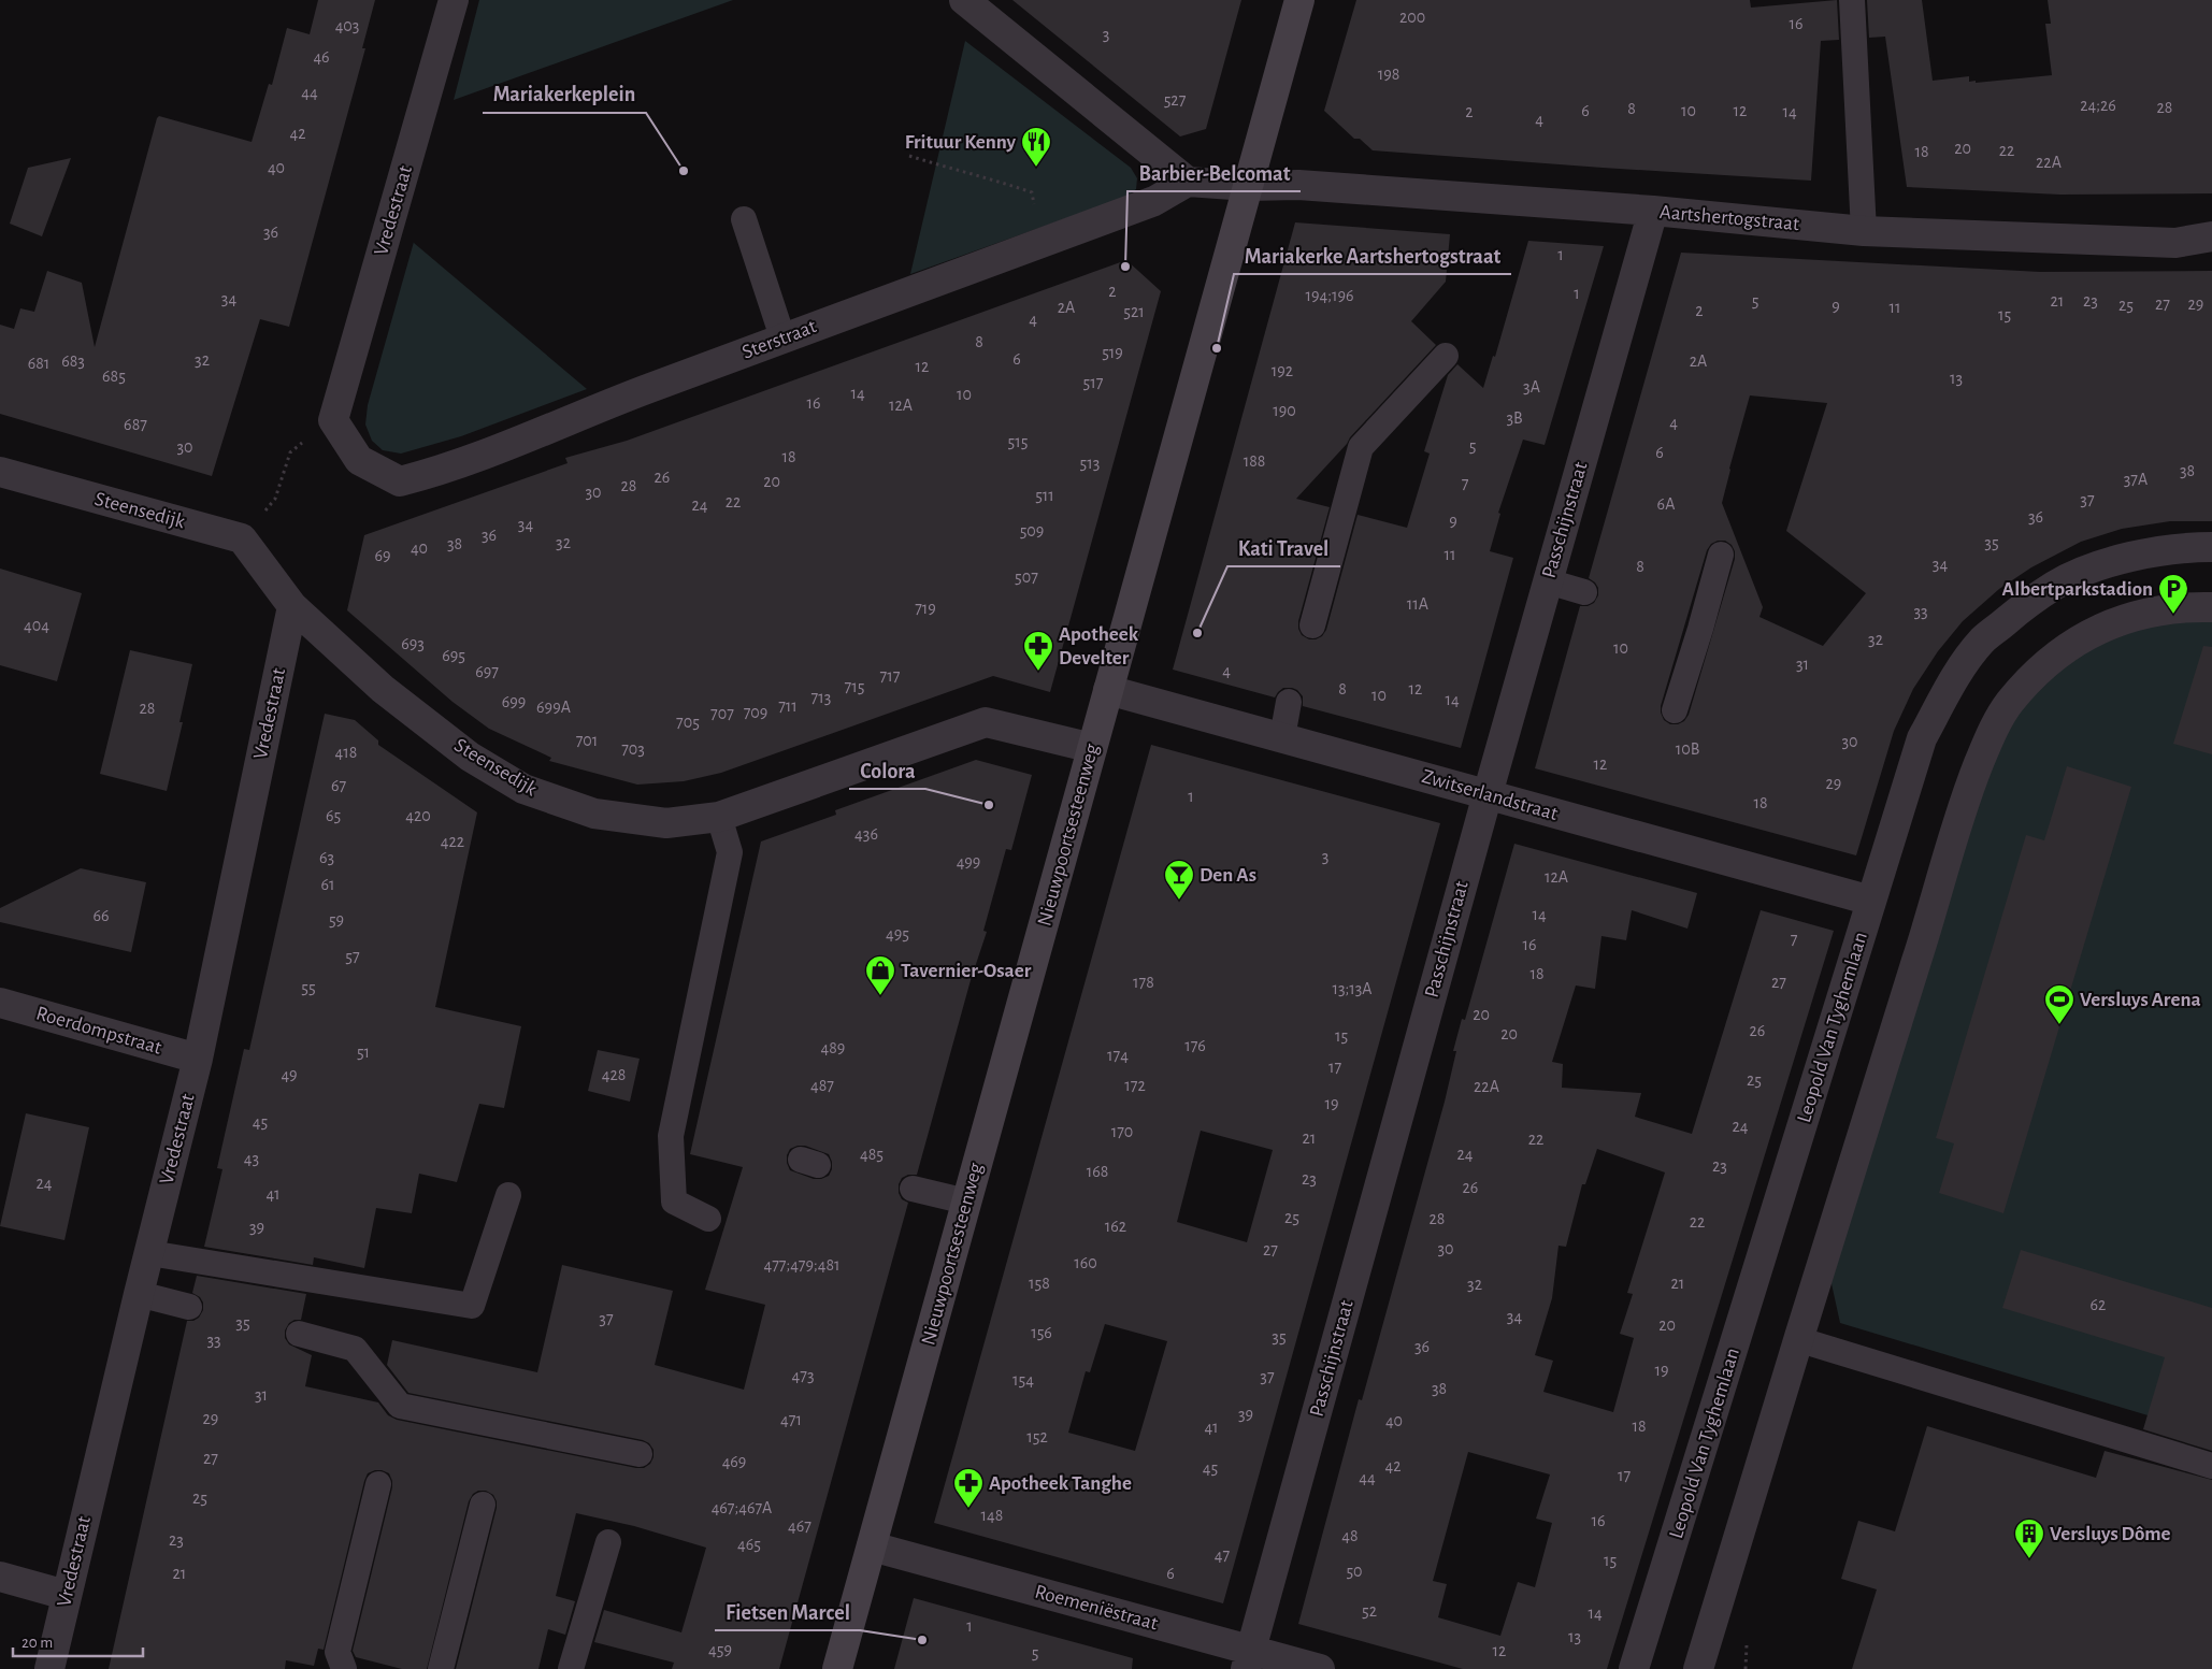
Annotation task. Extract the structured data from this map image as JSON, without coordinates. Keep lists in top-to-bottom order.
{
  "streets": {
    "main road": ["Nieuwpoortsesteenweg"],
    "street": [
      "Vredestraat",
      "Aartshertogstraat",
      "Sterstraat",
      "Steensedijk",
      "Passchijnstraat",
      "Zwitserlandstraat",
      "Leopold Van Tyghemlaan",
      "Roerdompstraat",
      "Roemeniëstraat"
    ]
  },
  "crossings": [
    ["Vredestraat", "Sterstraat"],
    ["Vredestraat", "Steensedijk"],
    ["Vredestraat", "Roerdompstraat"],
    ["Aartshertogstraat", "Passchijnstraat"],
    ["Aartshertogstraat", "Nieuwpoortsesteenweg"],
    ["Steensedijk", "Nieuwpoortsesteenweg"],
    ["Passchijnstraat", "Zwitserlandstraat"],
    ["Passchijnstraat", "Roemeniëstraat"],
    ["Zwitserlandstraat", "Nieuwpoortsesteenweg"],
    ["Zwitserlandstraat", "Leopold Van Tyghemlaan"],
    ["Nieuwpoortsesteenweg", "Roemeniëstraat"]
  ],
  "places": {
    "restaurant": ["Frituur Kenny"],
    "other": [
      "Mariakerkeplein",
      "Barbier-Belcomat",
      "Mariakerke Aartshertogstraat",
      "Kati Travel",
      "Colora",
      "Fietsen Marcel"
    ],
    "parking": ["Albertparkstadion"],
    "pharmacy": ["Apotheek Develter", "Apotheek Tanghe"],
    "bar": ["Den As"],
    "shop": ["Tavernier-Osaer"],
    "sports": ["Versluys Arena"],
    "building": ["Versluys Dôme"]
  },
  "house_numbers": [
    "200",
    "16",
    "403",
    "3",
    "46",
    "198",
    "44",
    "527",
    "24;26",
    "28",
    "8",
    "6",
    "10",
    "12",
    "2",
    "14",
    "4",
    "42",
    "20",
    "22",
    "18",
    "22A",
    "40",
    "36",
    "1",
    "2",
    "1",
    "194;196",
    "34",
    "5",
    "21",
    "23",
    "27",
    "29",
    "25",
    "9",
    "2A",
    "11",
    "2",
    "521",
    "15",
    "4",
    "8",
    "519",
    "6",
    "32",
    "683",
    "2A",
    "681",
    "12",
    "192",
    "685",
    "13",
    "517",
    "3A",
    "14",
    "10",
    "16",
    "12A",
    "190",
    "3B",
    "4",
    "687",
    "515",
    "5",
    "30",
    "6",
    "18",
    "188",
    "513",
    "38",
    "26",
    "37A",
    "20",
    "7",
    "28",
    "30",
    "511",
    "37",
    "22",
    "6A",
    "24",
    "36",
    "9",
    "34",
    "509",
    "36",
    "32",
    "35",
    "38",
    "40",
    "11",
    "69",
    "34",
    "8",
    "507",
    "11A",
    "719",
    "33",
    "404",
    "32",
    "693",
    "10",
    "695",
    "31",
    "4",
    "697",
    "717",
    "715",
    "8",
    "12",
    "10",
    "713",
    "14",
    "699",
    "711",
    "699A",
    "28",
    "709",
    "707",
    "705",
    "701",
    "30",
    "703",
    "10B",
    "418",
    "12",
    "29",
    "67",
    "1",
    "18",
    "65",
    "420",
    "436",
    "422",
    "3",
    "63",
    "499",
    "12A",
    "61",
    "14",
    "66",
    "59",
    "495",
    "7",
    "16",
    "57",
    "18",
    "178",
    "27",
    "55",
    "13;13A",
    "20",
    "26",
    "20",
    "15",
    "176",
    "489",
    "51",
    "174",
    "17",
    "49",
    "428",
    "25",
    "487",
    "172",
    "22A",
    "19",
    "45",
    "24",
    "170",
    "21",
    "22",
    "485",
    "24",
    "43",
    "23",
    "168",
    "23",
    "24",
    "26",
    "41",
    "25",
    "28",
    "22",
    "162",
    "39",
    "30",
    "27",
    "160",
    "477;479;481",
    "158",
    "21",
    "32",
    "62",
    "34",
    "37",
    "35",
    "20",
    "156",
    "35",
    "33",
    "36",
    "19",
    "473",
    "37",
    "154",
    "38",
    "31",
    "39",
    "29",
    "471",
    "40",
    "18",
    "41",
    "152",
    "27",
    "469",
    "42",
    "45",
    "17",
    "44",
    "25",
    "467;467A",
    "148",
    "16",
    "467",
    "48",
    "23",
    "465",
    "47",
    "15",
    "50",
    "21",
    "6",
    "52",
    "14",
    "1",
    "13",
    "459",
    "12",
    "5"
  ],
  "scale_bar": "20 m"
}
